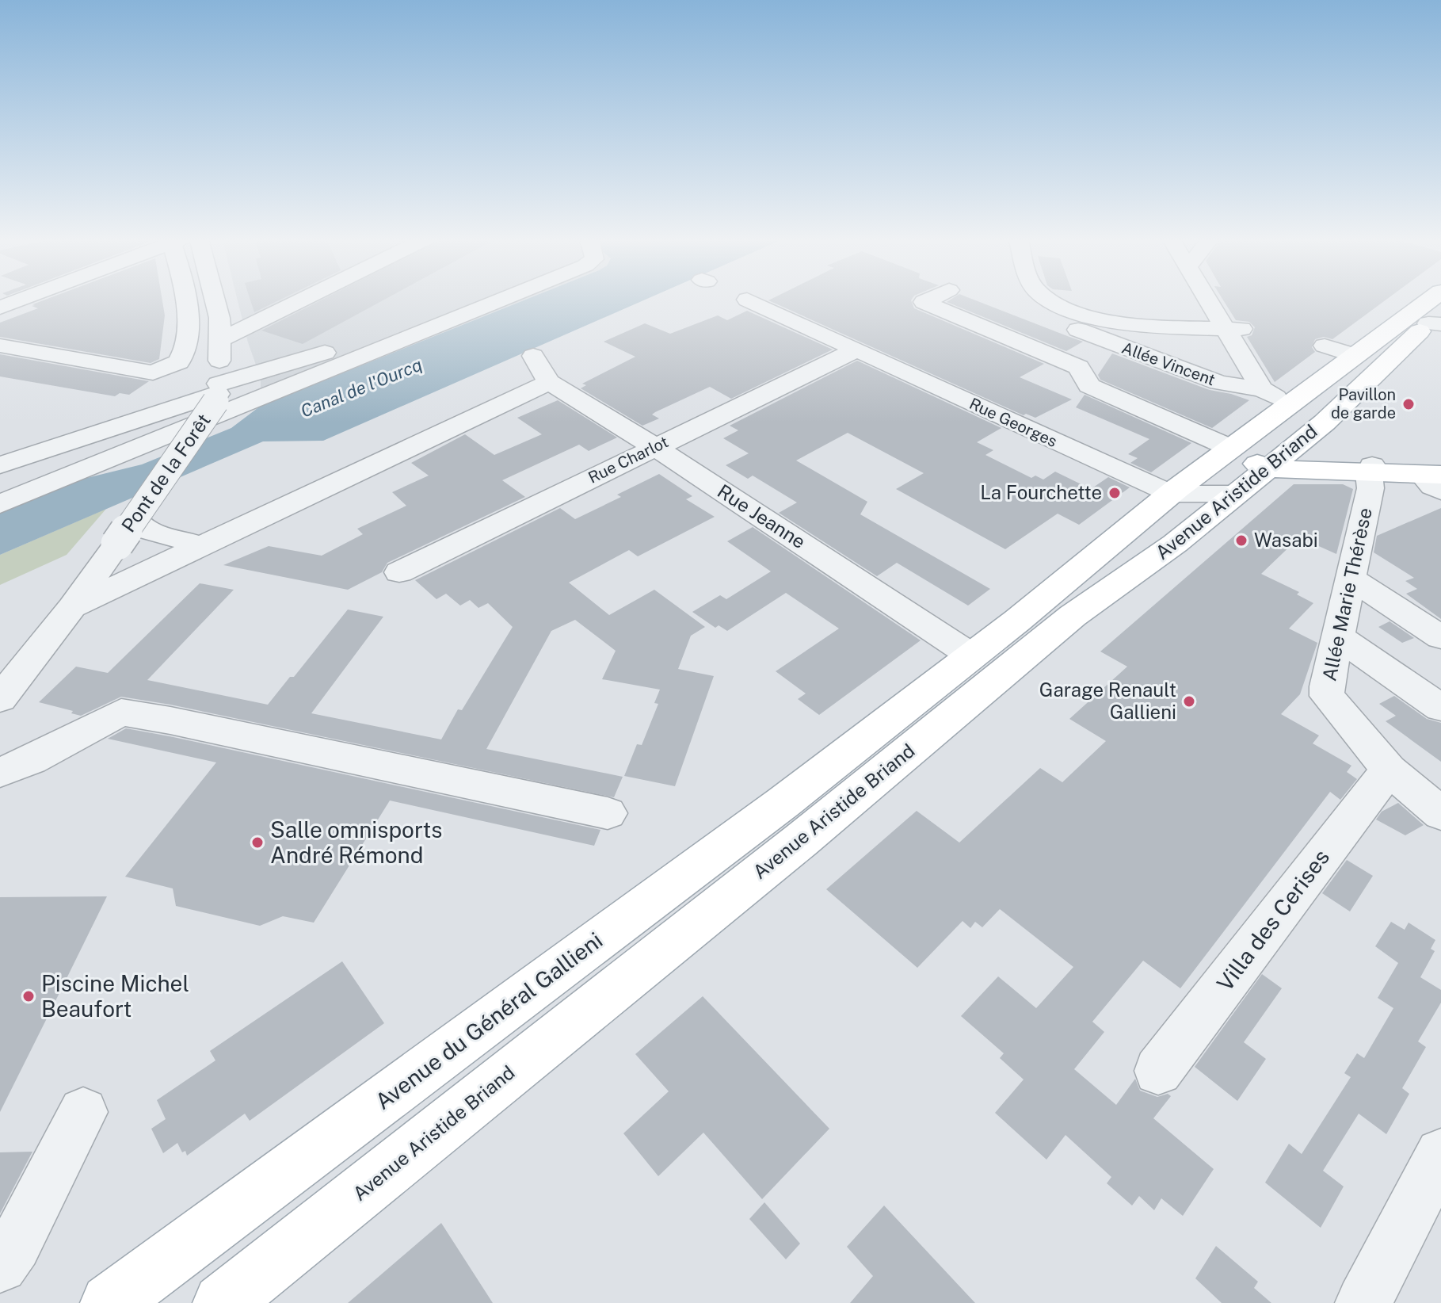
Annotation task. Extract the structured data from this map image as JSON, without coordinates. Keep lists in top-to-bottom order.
{
  "streets": {
    "main road": ["Avenue Aristide Briand", "Avenue du Général Gallieni"],
    "street": [
      "Allée Vincent",
      "Rue Georges",
      "Rue Charlot",
      "Pont de la Forêt",
      "Rue Jeanne",
      "Allée Marie Thérèse",
      "Villa des Cerises"
    ]
  },
  "crossings": [
    ["Rue Georges", "Rue Charlot"],
    ["Rue Georges", "Avenue Aristide Briand"],
    ["Rue Charlot", "Rue Jeanne"],
    ["Avenue Aristide Briand", "Rue Jeanne"],
    ["Avenue Aristide Briand", "Avenue du Général Gallieni"],
    ["Allée Marie Thérèse", "Villa des Cerises"]
  ],
  "water": ["Canal de l'Ourcq"],
  "places": [
    "Pavillon de garde",
    "La Fourchette",
    "Wasabi",
    "Garage Renault Gallieni",
    "Salle omnisports André Rémond",
    "Piscine Michel Beaufort"
  ]
}
